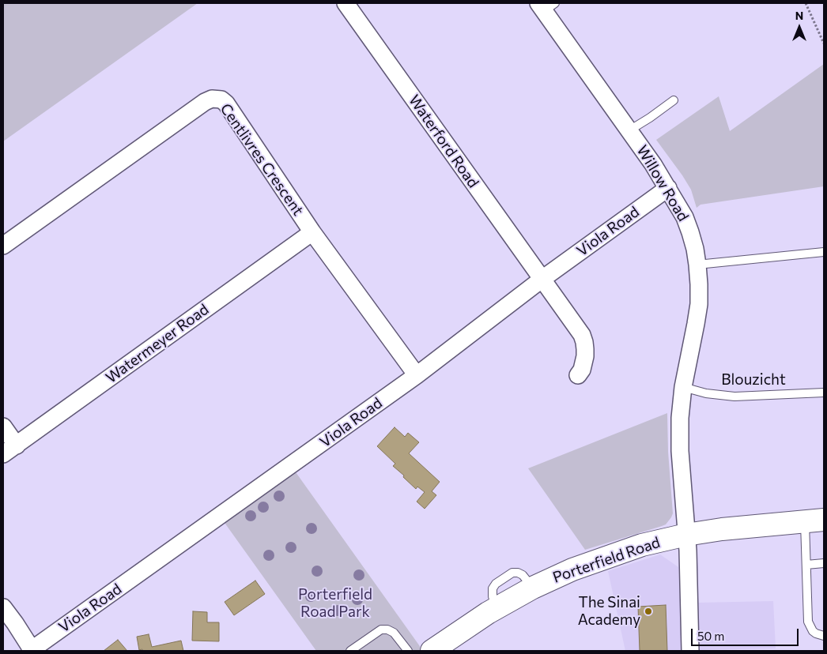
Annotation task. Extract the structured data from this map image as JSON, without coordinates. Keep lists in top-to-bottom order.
{
  "streets": {
    "street": [
      "Waterford Road",
      "Centlivres Crescent",
      "Willow Road",
      "Viola Road",
      "Watermeyer Road",
      "Porterfield Road"
    ],
    "lane": ["Blouzicht"]
  },
  "crossings": [
    ["Waterford Road", "Viola Road"],
    ["Centlivres Crescent", "Viola Road"],
    ["Centlivres Crescent", "Watermeyer Road"],
    ["Willow Road", "Viola Road"],
    ["Willow Road", "Blouzicht"],
    ["Willow Road", "Porterfield Road"]
  ],
  "parks": ["Porterfield Road Park"],
  "places": ["The Sinai Academy"],
  "scale_bar": "50 m",
  "north": "top"
}
